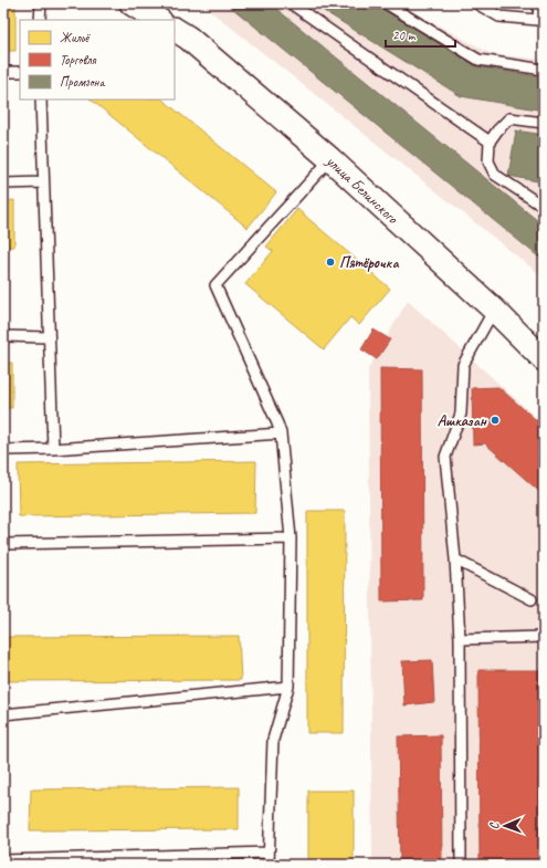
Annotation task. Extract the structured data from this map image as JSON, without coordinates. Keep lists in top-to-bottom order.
{
  "streets": {
    "street": ["улица Белинского"]
  },
  "places": ["Пятёрочка", "Ашказан"],
  "legend": ["Жильё", "Торговля", "Промзона"],
  "scale_bar": "20 m",
  "north": "left"
}
